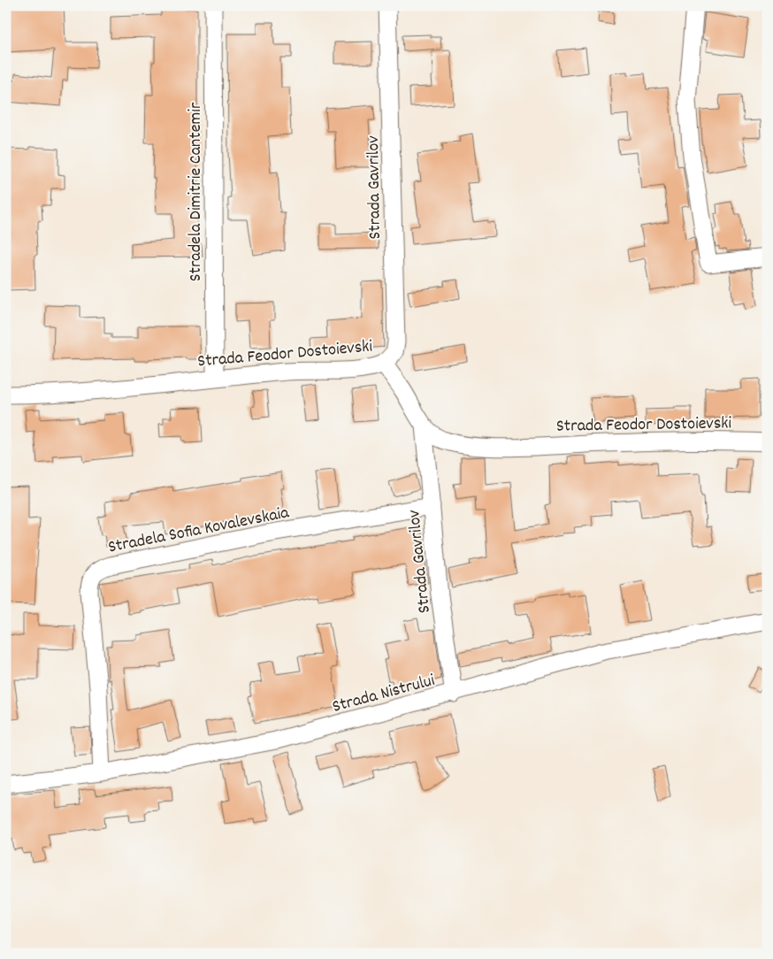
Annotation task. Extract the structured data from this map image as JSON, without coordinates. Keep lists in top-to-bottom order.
{
  "streets": {
    "street": [
      "Strada Gavrilov",
      "Stradela Dimitrie Cantemir",
      "Strada Feodor Dostoievski",
      "Stradela Sofia Kovalevskaia",
      "Strada Nistrului"
    ]
  },
  "crossings": [
    ["Strada Gavrilov", "Strada Feodor Dostoievski"],
    ["Strada Gavrilov", "Stradela Sofia Kovalevskaia"],
    ["Strada Gavrilov", "Strada Nistrului"],
    ["Stradela Dimitrie Cantemir", "Strada Feodor Dostoievski"],
    ["Stradela Sofia Kovalevskaia", "Strada Nistrului"]
  ]
}
